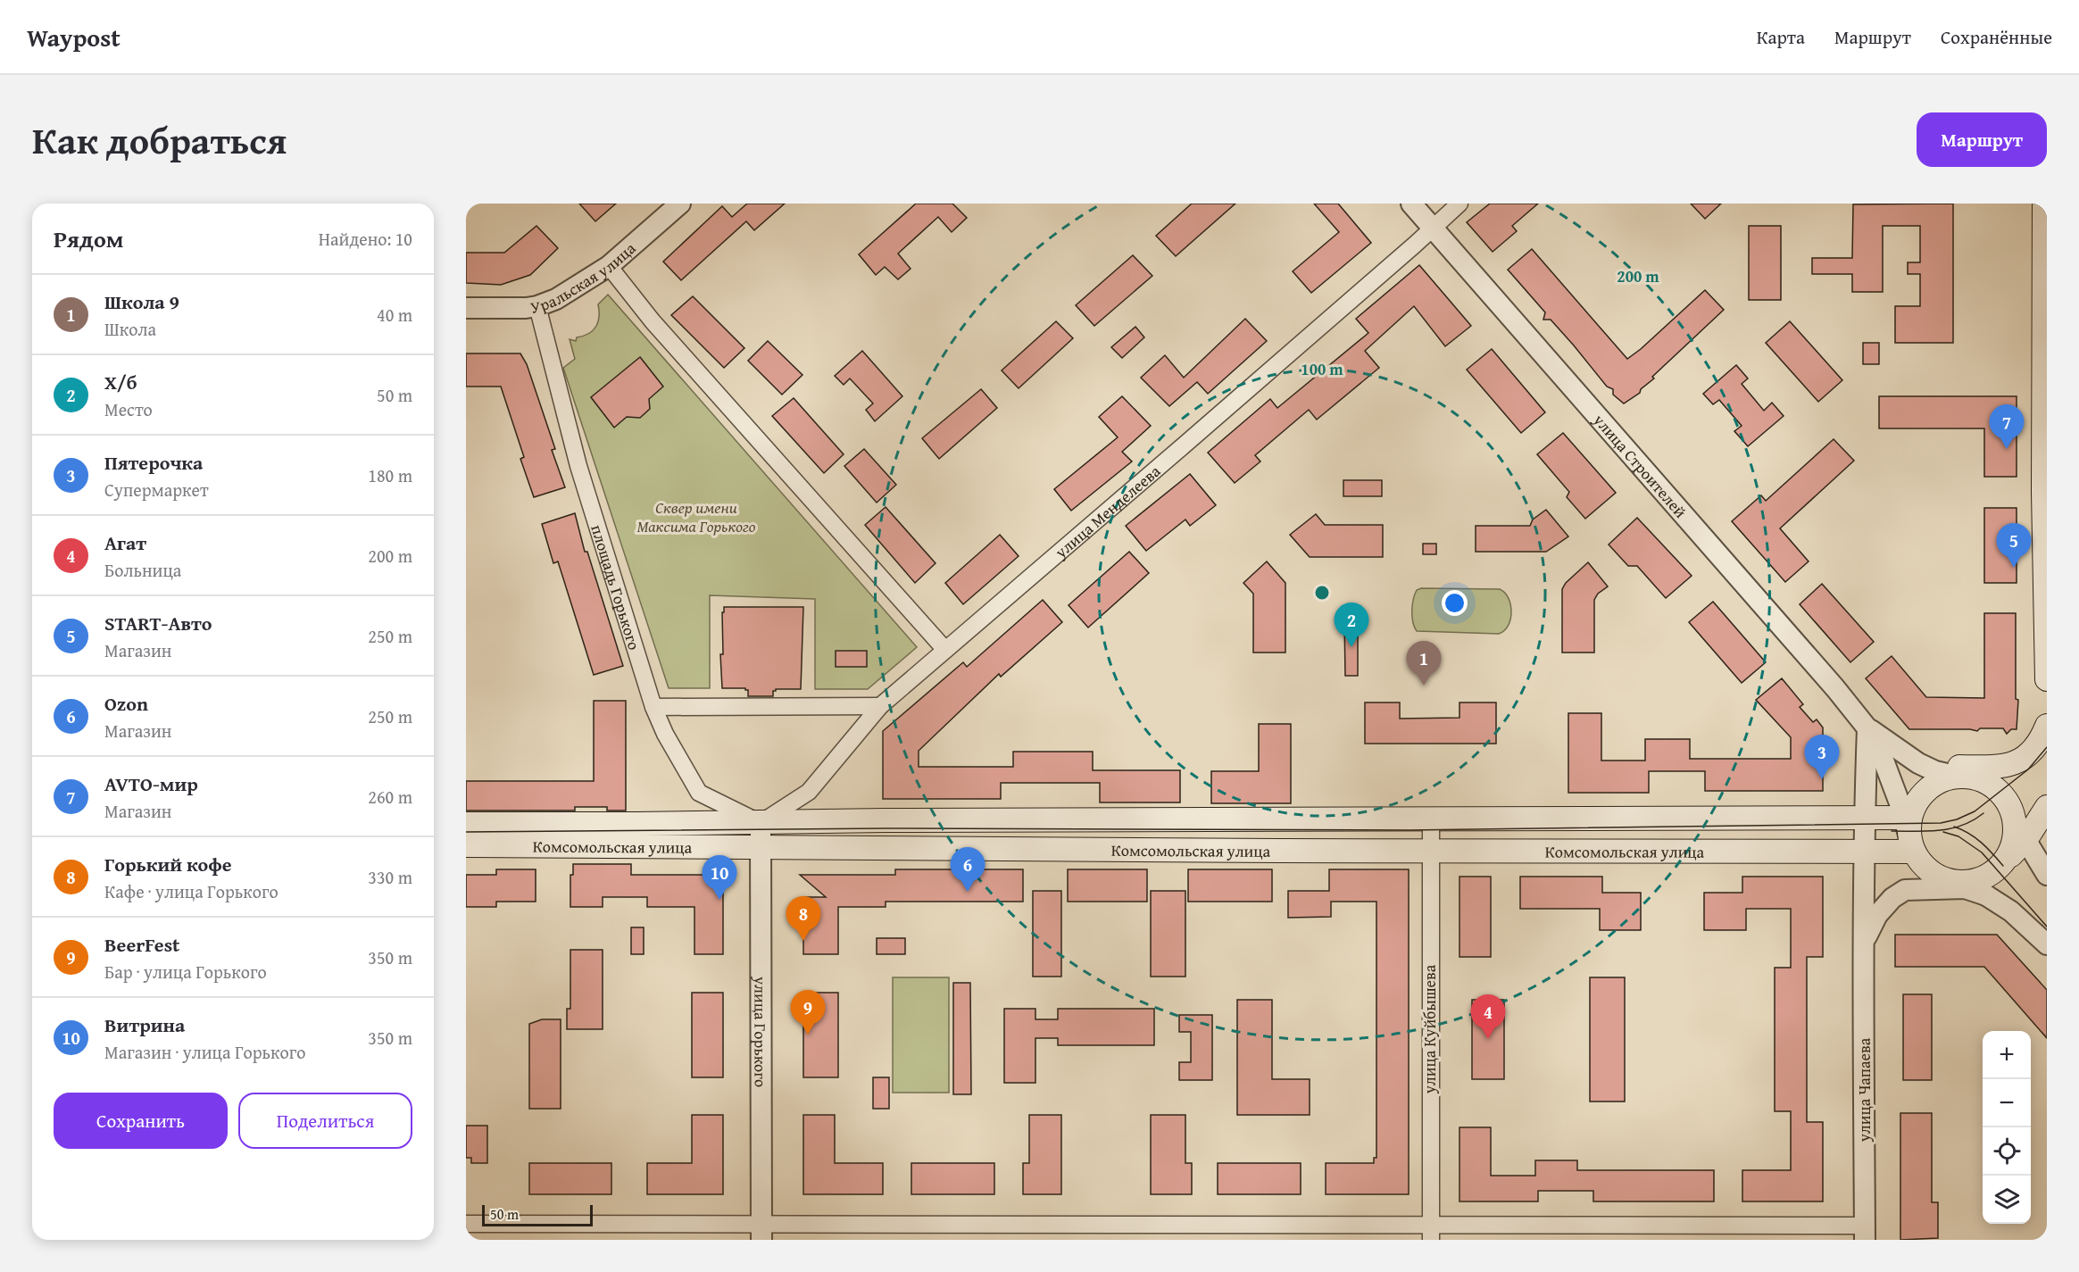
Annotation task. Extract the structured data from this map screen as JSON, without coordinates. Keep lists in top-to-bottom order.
{
  "streets": {
    "main road": ["Комсомольская улица"],
    "street": [
      "Уральская улица",
      "улица Строителей",
      "улица Менделеева",
      "площадь Горького",
      "улица Куйбышева",
      "улица Горького",
      "улица Чапаева"
    ]
  },
  "crossings": [
    ["Уральская улица", "площадь Горького"],
    ["улица Строителей", "улица Менделеева"],
    ["улица Строителей", "Комсомольская улица"],
    ["улица Строителей", "улица Чапаева"],
    ["улица Менделеева", "площадь Горького"],
    ["улица Менделеева", "Комсомольская улица"],
    ["улица Менделеева", "улица Горького"],
    ["площадь Горького", "Комсомольская улица"],
    ["площадь Горького", "улица Горького"],
    ["Комсомольская улица", "улица Куйбышева"],
    ["Комсомольская улица", "улица Горького"],
    ["Комсомольская улица", "улица Чапаева"]
  ],
  "parks": ["Сквер имени Максима Горького"],
  "scale_bar": "50 m",
  "page": {
    "header": "Waypost",
    "nav": ["Карта", "Маршрут", "Сохранённые"],
    "title": "Как добраться",
    "buttons": [
      "Маршрут",
      ["Сохранить", "Поделиться"]
    ],
    "heading": ["Рядом", "Найдено: 10"],
    "list": [
      {
        "mark": "1",
        "name": "Школа 9",
        "note": "Школа",
        "value": "40 m"
      },
      {
        "mark": "2",
        "name": "Х/б",
        "note": "Место",
        "value": "50 m"
      },
      {
        "mark": "3",
        "name": "Пятерочка",
        "note": "Супермаркет",
        "value": "180 m"
      },
      {
        "mark": "4",
        "name": "Агат",
        "note": "Больница",
        "value": "200 m"
      },
      {
        "mark": "5",
        "name": "START-Авто",
        "note": "Магазин",
        "value": "250 m"
      },
      {
        "mark": "6",
        "name": "Ozon",
        "note": "Магазин",
        "value": "250 m"
      },
      {
        "mark": "7",
        "name": "AVTO-мир",
        "note": "Магазин",
        "value": "260 m"
      },
      {
        "mark": "8",
        "name": "Горький кофе",
        "note": "Кафе · улица Горького",
        "value": "330 m"
      },
      {
        "mark": "9",
        "name": "BeerFest",
        "note": "Бар · улица Горького",
        "value": "350 m"
      },
      {
        "mark": "10",
        "name": "Витрина",
        "note": "Магазин · улица Горького",
        "value": "350 m"
      }
    ],
    "pins": [
      "7",
      "5",
      "2",
      "1",
      "3",
      "6",
      "10",
      "8",
      "9",
      "4"
    ],
    "map_buttons": ["+", "−"],
    "scale": "50 m"
  },
  "rings": ["200 m", "100 m"]
}
